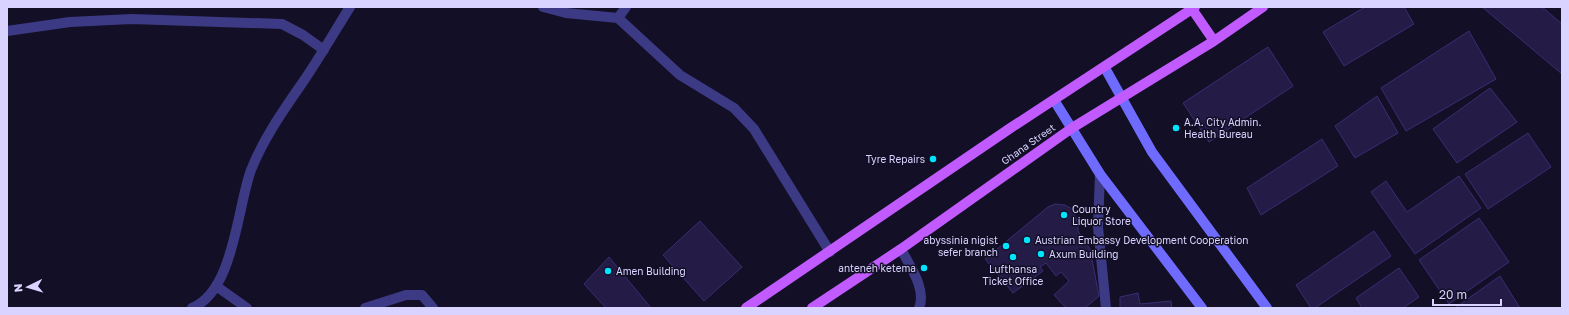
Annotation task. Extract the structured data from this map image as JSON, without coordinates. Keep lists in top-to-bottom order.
{
  "streets": {
    "main road": ["Ghana Street"]
  },
  "places": [
    "A.A. City Admin. Health Bureau",
    "Tyre Repairs",
    "Country Liquor Store",
    "Austrian Embassy Development Cooperation",
    "abyssinia nigist sefer branch",
    "Axum Building",
    "Lufthansa Ticket Office",
    "anteneh ketema",
    "Amen Building"
  ],
  "scale_bar": "20 m",
  "north": "left"
}
